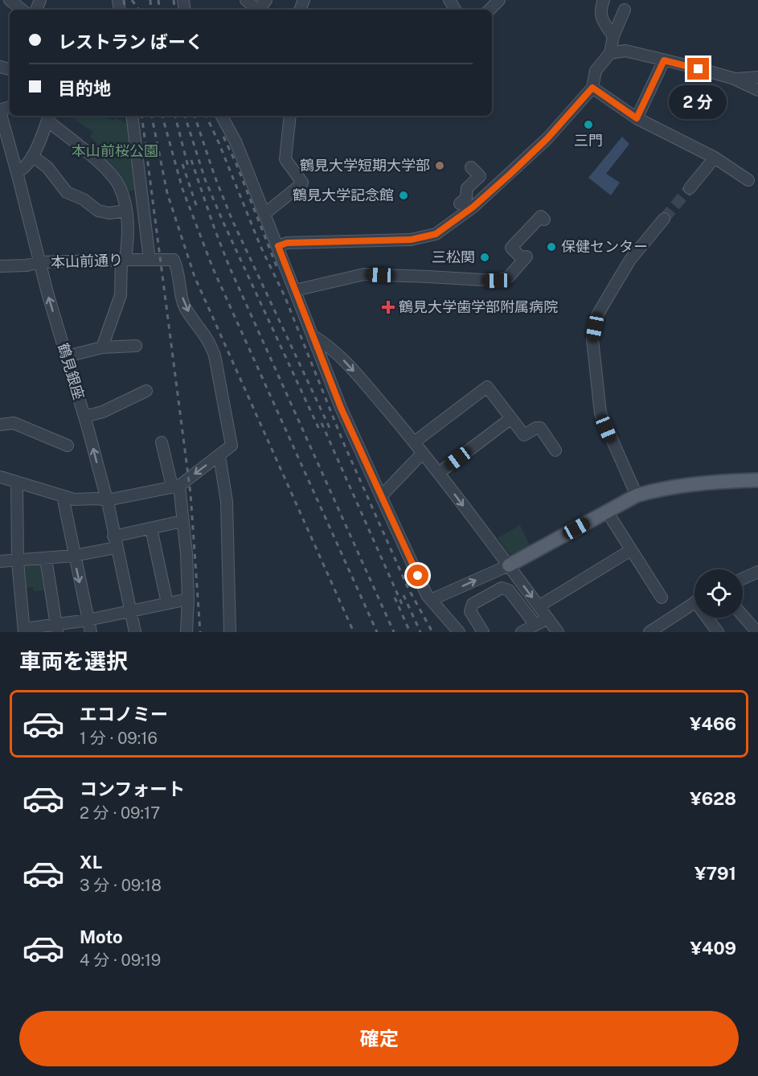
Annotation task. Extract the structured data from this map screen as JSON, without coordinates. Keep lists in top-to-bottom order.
{
  "streets": {
    "street": ["本山前通り", "鶴見銀座"]
  },
  "crossings": [
    ["本山前通り", "鶴見銀座"]
  ],
  "one_way": ["本山前通り"],
  "parks": ["本山前桜公園"],
  "places": {
    "other": [
      "三門",
      "鶴見大学短期大学部",
      "鶴見大学記念館",
      "保健センター",
      "三松関"
    ],
    "health": ["鶴見大学歯学部附属病院"]
  },
  "page": {
    "banner": ["レストラン ばーく", "目的地"],
    "bubble": "2 分",
    "heading": "車両を選択",
    "list": [
      {
        "name": "エコノミー",
        "note": "1 分 · 09:16",
        "value": "¥466"
      },
      {
        "name": "コンフォート",
        "note": "2 分 · 09:17",
        "value": "¥628"
      },
      {
        "name": "XL",
        "note": "3 分 · 09:18",
        "value": "¥791"
      },
      {
        "name": "Moto",
        "note": "4 分 · 09:19",
        "value": "¥409"
      }
    ],
    "buttons": "確定"
  }
}
